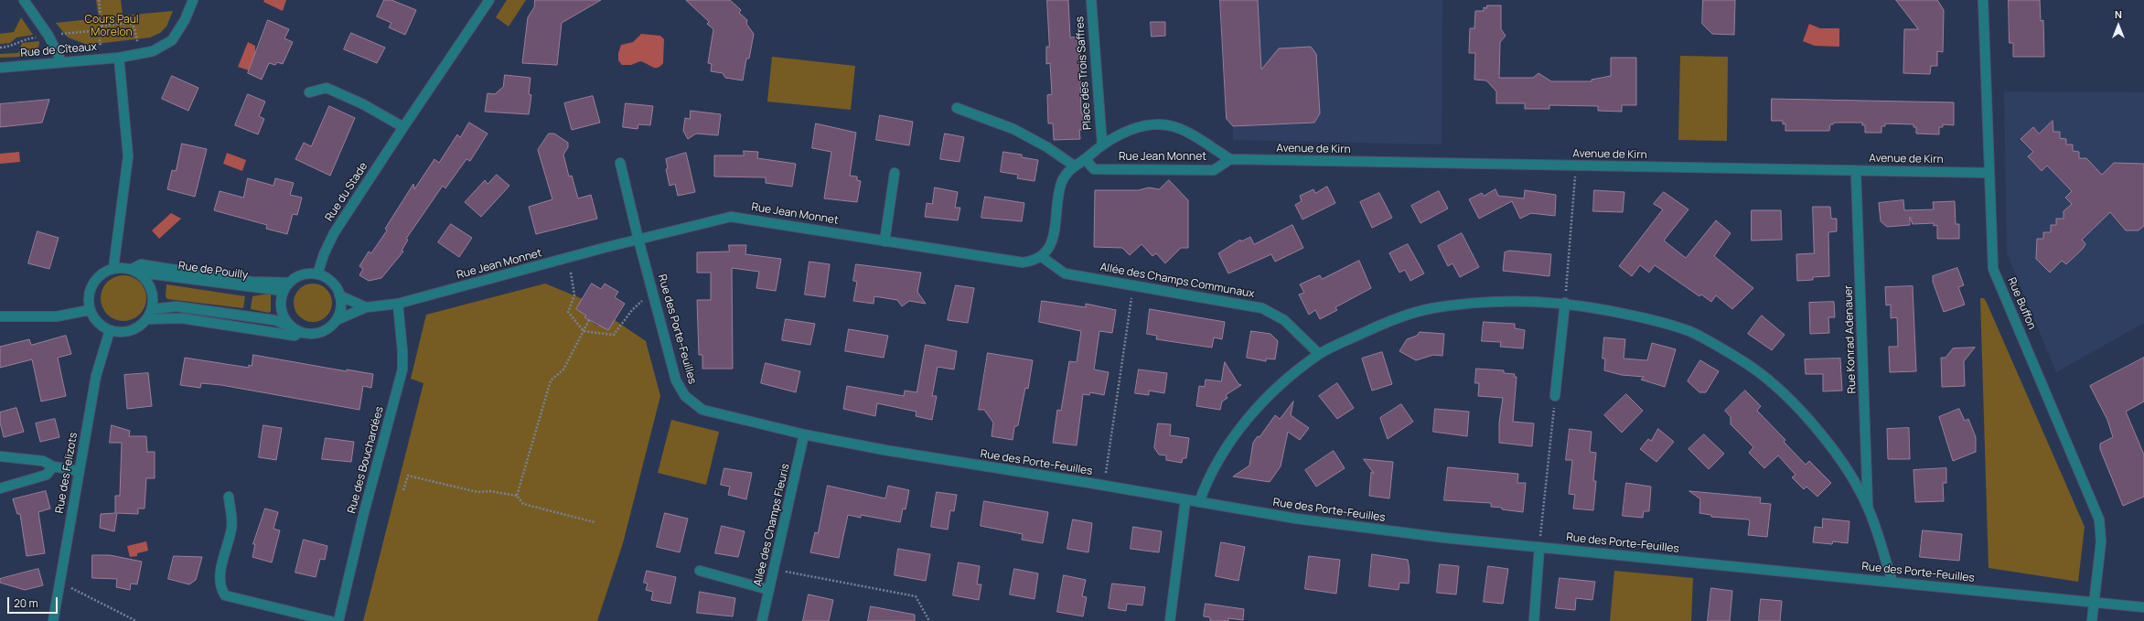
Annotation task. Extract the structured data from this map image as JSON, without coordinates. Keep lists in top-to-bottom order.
{
  "streets": {
    "street": [
      "Rue de Cîteaux",
      "Place des Trois Saffres",
      "Avenue de Kirn",
      "Rue Jean Monnet",
      "Rue du Stade",
      "Rue de Pouilly",
      "Allée des Champs Communaux",
      "Rue Buffon",
      "Rue des Porte-Feuilles",
      "Rue Konrad Adenauer",
      "Rue des Bouchardées",
      "Rue des Felizots",
      "Allée des Champs Fleuris"
    ]
  },
  "crossings": [
    ["Place des Trois Saffres", "Rue Jean Monnet"],
    ["Avenue de Kirn", "Rue Jean Monnet"],
    ["Avenue de Kirn", "Rue Buffon"],
    ["Avenue de Kirn", "Rue Konrad Adenauer"],
    ["Rue Jean Monnet", "Rue du Stade"],
    ["Rue Jean Monnet", "Rue de Pouilly"],
    ["Rue Jean Monnet", "Allée des Champs Communaux"],
    ["Rue Jean Monnet", "Rue des Porte-Feuilles"],
    ["Rue Jean Monnet", "Rue des Bouchardées"],
    ["Rue du Stade", "Rue de Pouilly"],
    ["Rue de Pouilly", "Rue des Felizots"],
    ["Rue Buffon", "Rue des Porte-Feuilles"],
    ["Rue des Porte-Feuilles", "Allée des Champs Fleuris"]
  ],
  "parks": ["Cours Paul Morelon"],
  "scale_bar": "20 m",
  "north": "top"
}
